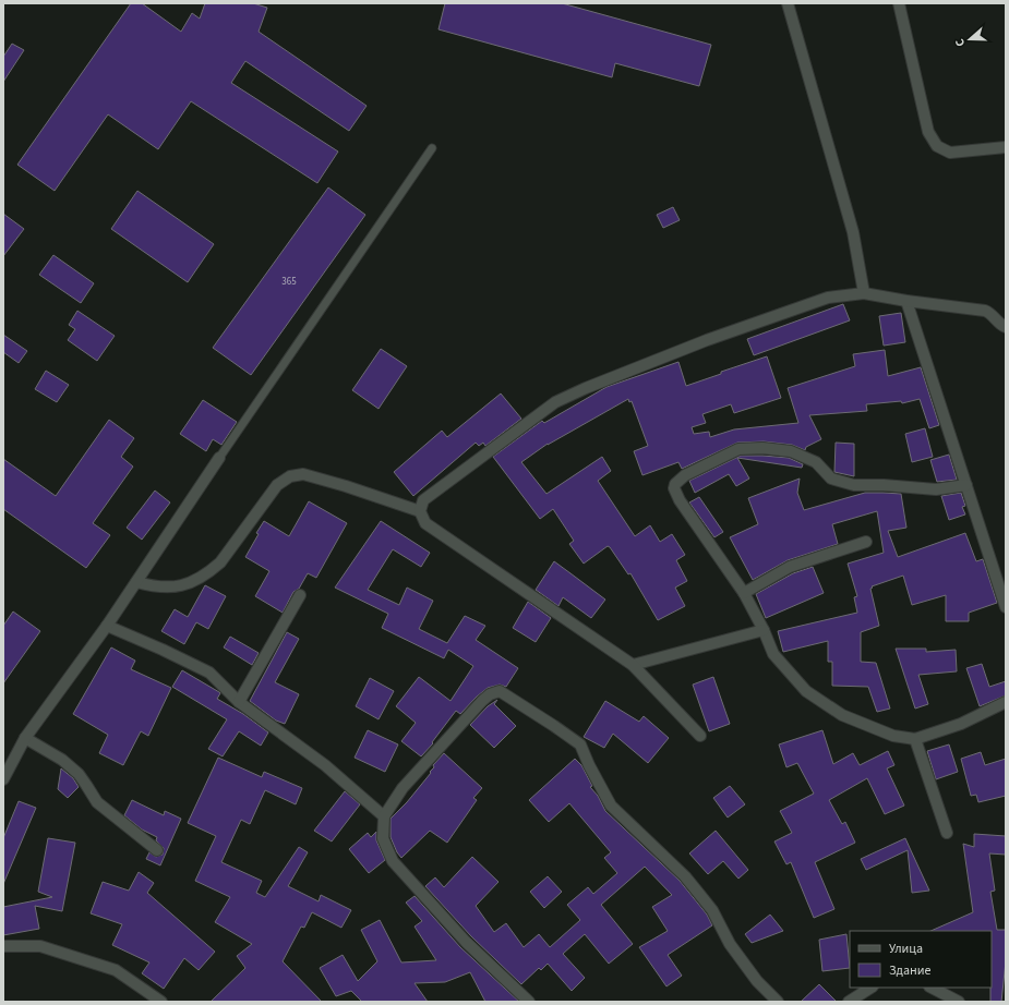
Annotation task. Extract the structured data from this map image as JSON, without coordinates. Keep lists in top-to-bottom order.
{
  "house_numbers": ["365"],
  "legend": ["Улица", "Здание"],
  "north": "left"
}
